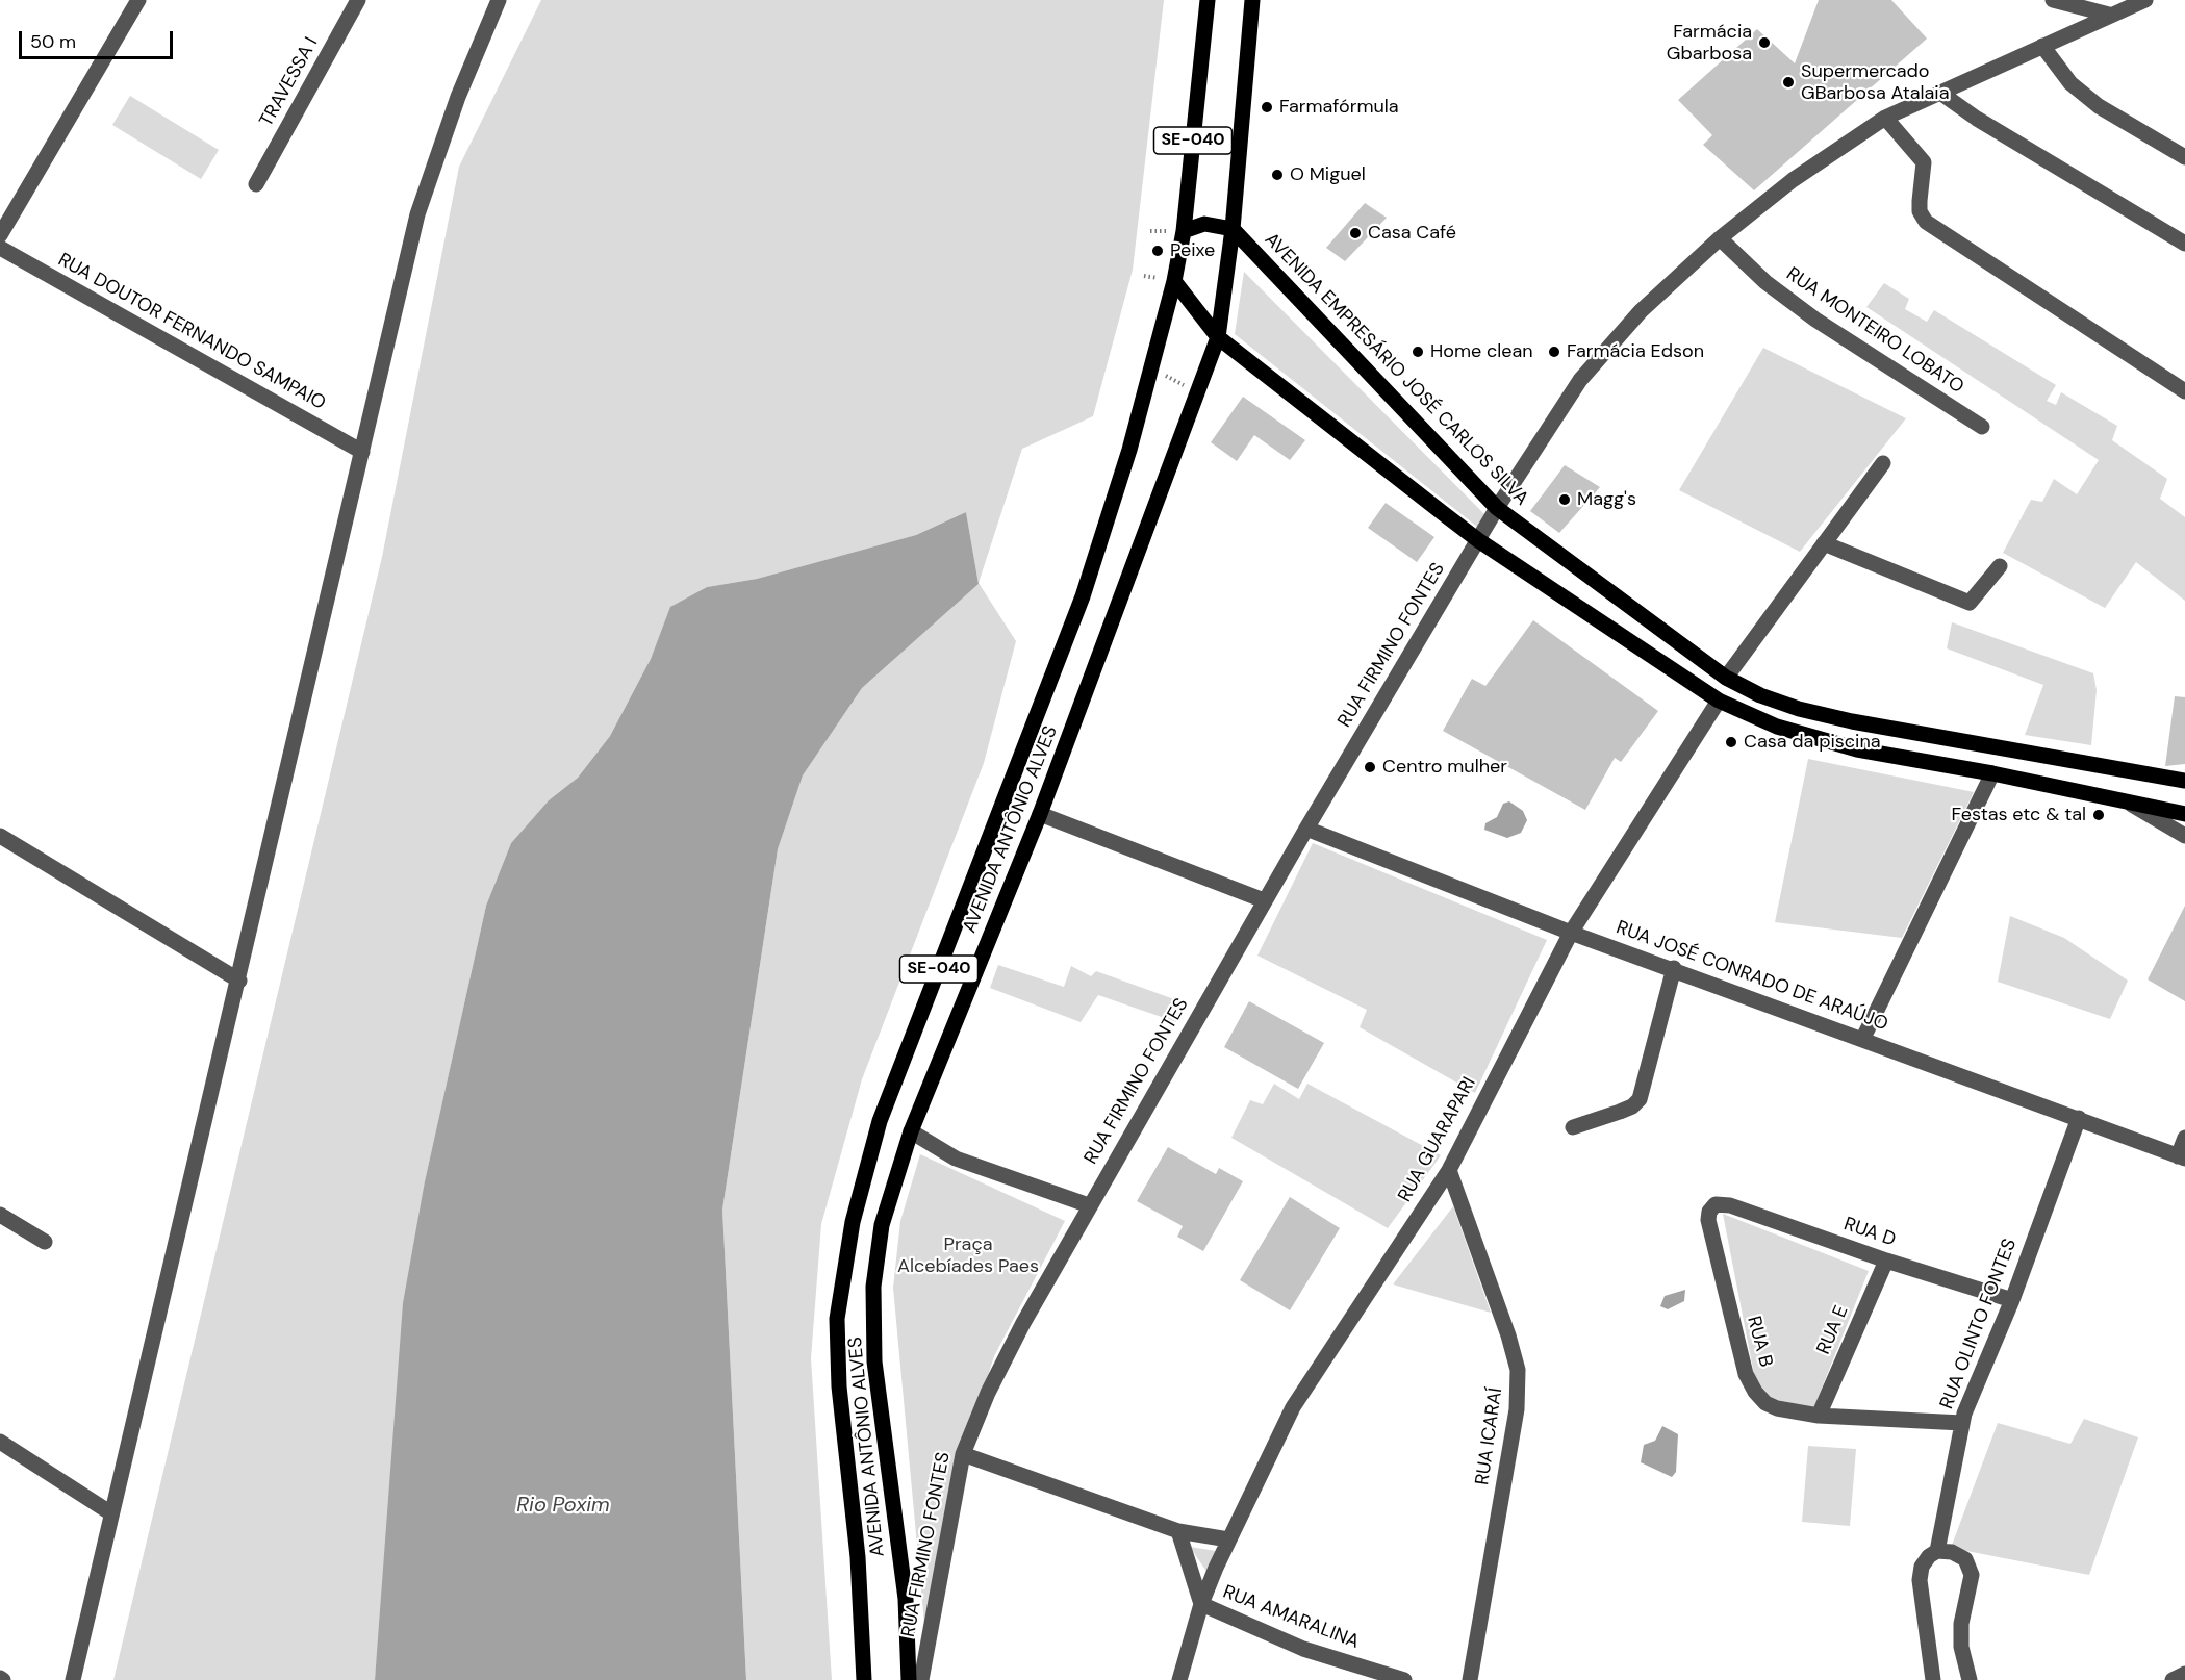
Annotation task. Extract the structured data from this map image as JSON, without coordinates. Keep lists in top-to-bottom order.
{
  "streets": {
    "main road": ["SE-040", "AVENIDA EMPRESÁRIO JOSÉ CARLOS SILVA", "AVENIDA ANTÔNIO ALVES"],
    "street": [
      "TRAVESSA I",
      "RUA MONTEIRO LOBATO",
      "RUA DOUTOR FERNANDO SAMPAIO",
      "RUA FIRMINO FONTES",
      "RUA JOSÉ CONRADO DE ARAÚJO",
      "RUA GUARAPARI",
      "RUA D",
      "RUA OLINTO FONTES",
      "RUA E",
      "RUA B",
      "RUA ICARAÍ",
      "RUA AMARALINA"
    ]
  },
  "crossings": [
    ["RUA MONTEIRO LOBATO", "RUA FIRMINO FONTES"],
    ["AVENIDA EMPRESÁRIO JOSÉ CARLOS SILVA", "RUA FIRMINO FONTES"],
    ["AVENIDA EMPRESÁRIO JOSÉ CARLOS SILVA", "AVENIDA ANTÔNIO ALVES"],
    ["RUA FIRMINO FONTES", "AVENIDA ANTÔNIO ALVES"],
    ["RUA FIRMINO FONTES", "RUA JOSÉ CONRADO DE ARAÚJO"],
    ["RUA JOSÉ CONRADO DE ARAÚJO", "RUA GUARAPARI"],
    ["RUA JOSÉ CONRADO DE ARAÚJO", "RUA OLINTO FONTES"],
    ["RUA GUARAPARI", "RUA ICARAÍ"],
    ["RUA GUARAPARI", "RUA AMARALINA"],
    ["RUA D", "RUA OLINTO FONTES"],
    ["RUA D", "RUA E"],
    ["RUA D", "RUA B"],
    ["RUA OLINTO FONTES", "RUA B"],
    ["RUA E", "RUA B"]
  ],
  "water": ["Rio Poxim"],
  "parks": ["Praça Alcebíades Paes"],
  "places": [
    "Farmácia Gbarbosa",
    "Supermercado GBarbosa Atalaia",
    "Farmafórmula",
    "O Miguel",
    "Casa Café",
    "Peixe",
    "Home clean",
    "Farmácia Edson",
    "Magg's",
    "Casa da piscina",
    "Centro mulher",
    "Festas etc & tal"
  ],
  "scale_bar": "50 m"
}
